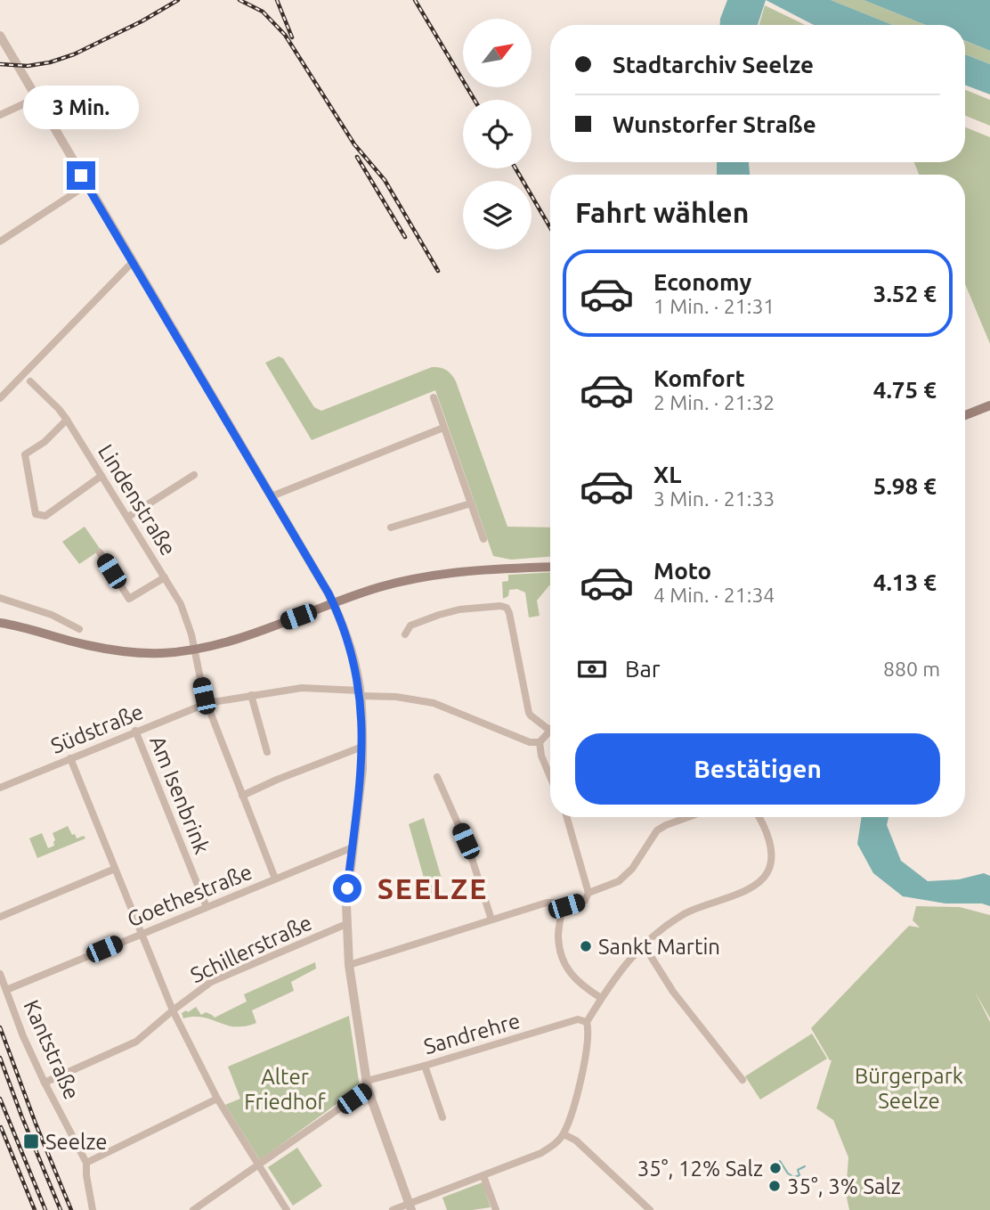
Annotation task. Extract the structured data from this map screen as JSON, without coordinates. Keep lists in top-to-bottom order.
{
  "streets": {
    "street": [
      "Lindenstraße",
      "Südstraße",
      "Am Isenbrink",
      "Goethestraße",
      "Schillerstraße",
      "Sandrehre",
      "Kantstraße"
    ]
  },
  "crossings": [
    ["Lindenstraße", "Südstraße"],
    ["Lindenstraße", "Goethestraße"],
    ["Südstraße", "Am Isenbrink"],
    ["Am Isenbrink", "Goethestraße"],
    ["Goethestraße", "Kantstraße"],
    ["Schillerstraße", "Kantstraße"]
  ],
  "districts": ["SEELZE"],
  "parks": ["Bürgerpark Seelze", "Alter Friedhof"],
  "places": {
    "other": ["Sankt Martin", "35°, 12% Salz", "35°, 3% Salz"],
    "transit": ["Seelze"]
  },
  "north": "top right",
  "page": {
    "banner": ["Stadtarchiv Seelze", "Wunstorfer Straße"],
    "bubble": "3 Min.",
    "heading": "Fahrt wählen",
    "list": [
      {
        "name": "Economy",
        "note": "1 Min. · 21:31",
        "value": "3.52 €"
      },
      {
        "name": "Komfort",
        "note": "2 Min. · 21:32",
        "value": "4.75 €"
      },
      {
        "name": "XL",
        "note": "3 Min. · 21:33",
        "value": "5.98 €"
      },
      {
        "name": "Moto",
        "note": "4 Min. · 21:34",
        "value": "4.13 €"
      }
    ],
    "pay": ["Bar", "880 m"],
    "buttons": "Bestätigen"
  }
}
